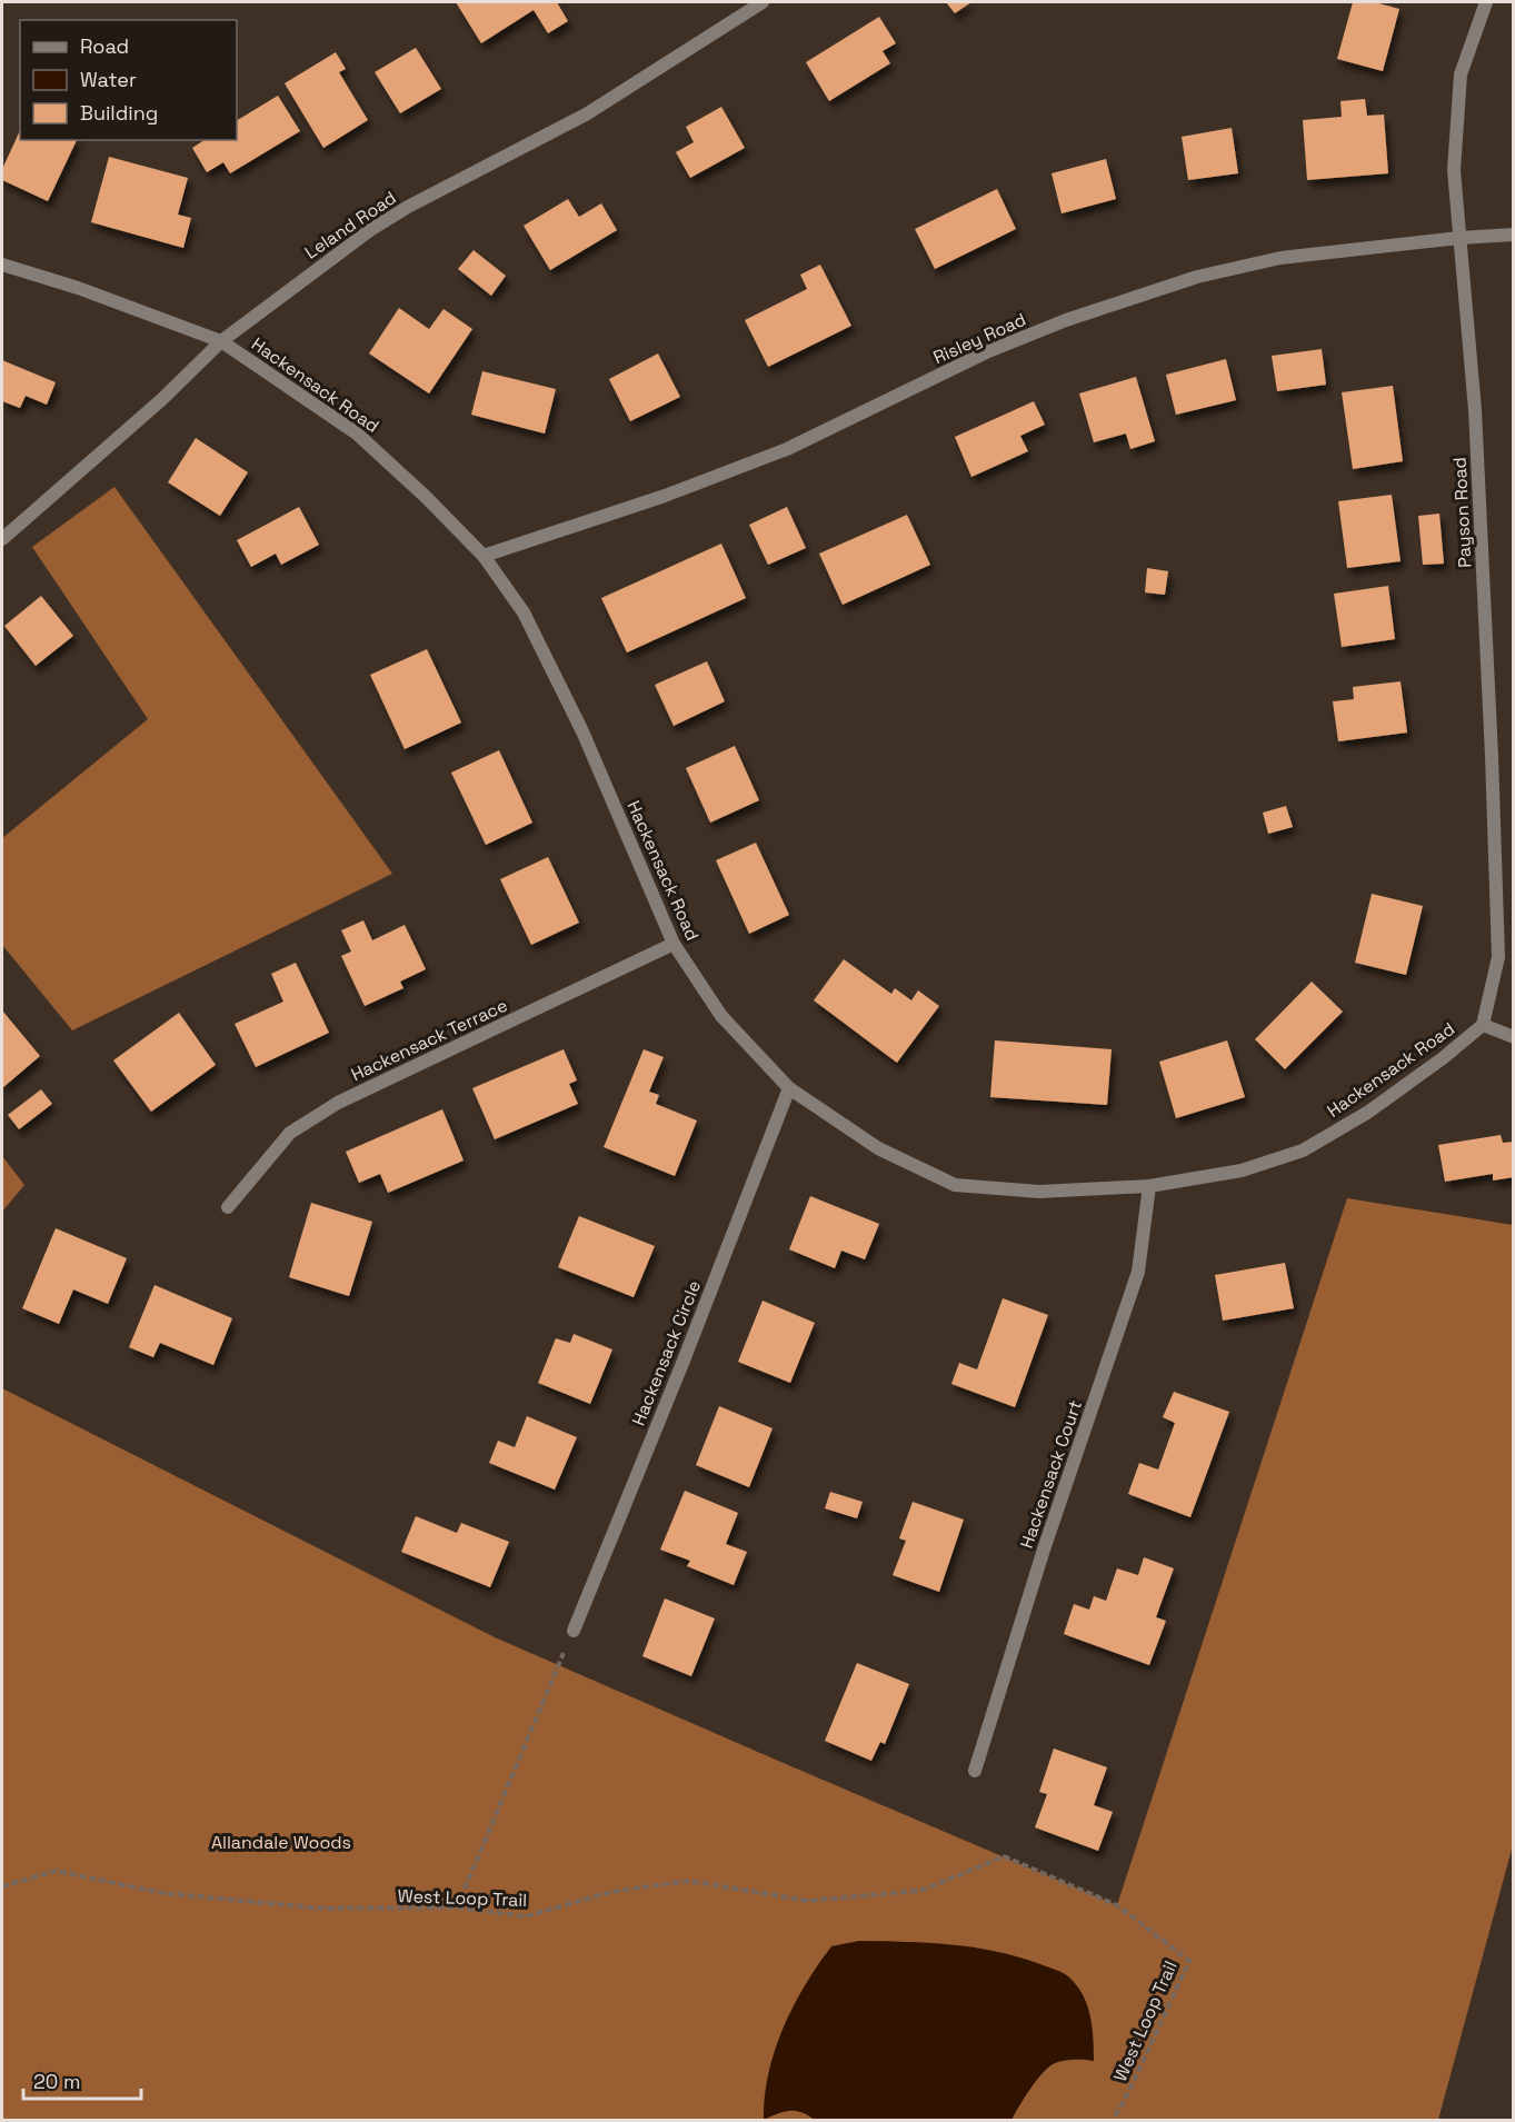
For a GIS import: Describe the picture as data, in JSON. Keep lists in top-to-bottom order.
{
  "streets": {
    "street": [
      "Leland Road",
      "Risley Road",
      "Hackensack Road",
      "Payson Road",
      "Hackensack Terrace",
      "Hackensack Circle",
      "Hackensack Court"
    ],
    "path": ["West Loop Trail"]
  },
  "crossings": [
    ["Leland Road", "Hackensack Road"],
    ["Risley Road", "Hackensack Road"],
    ["Risley Road", "Payson Road"],
    ["Hackensack Road", "Payson Road"],
    ["Hackensack Road", "Hackensack Terrace"],
    ["Hackensack Road", "Hackensack Circle"],
    ["Hackensack Road", "Hackensack Court"]
  ],
  "parks": ["Allandale Woods"],
  "legend": ["Road", "Water", "Building"],
  "scale_bar": "20 m"
}
